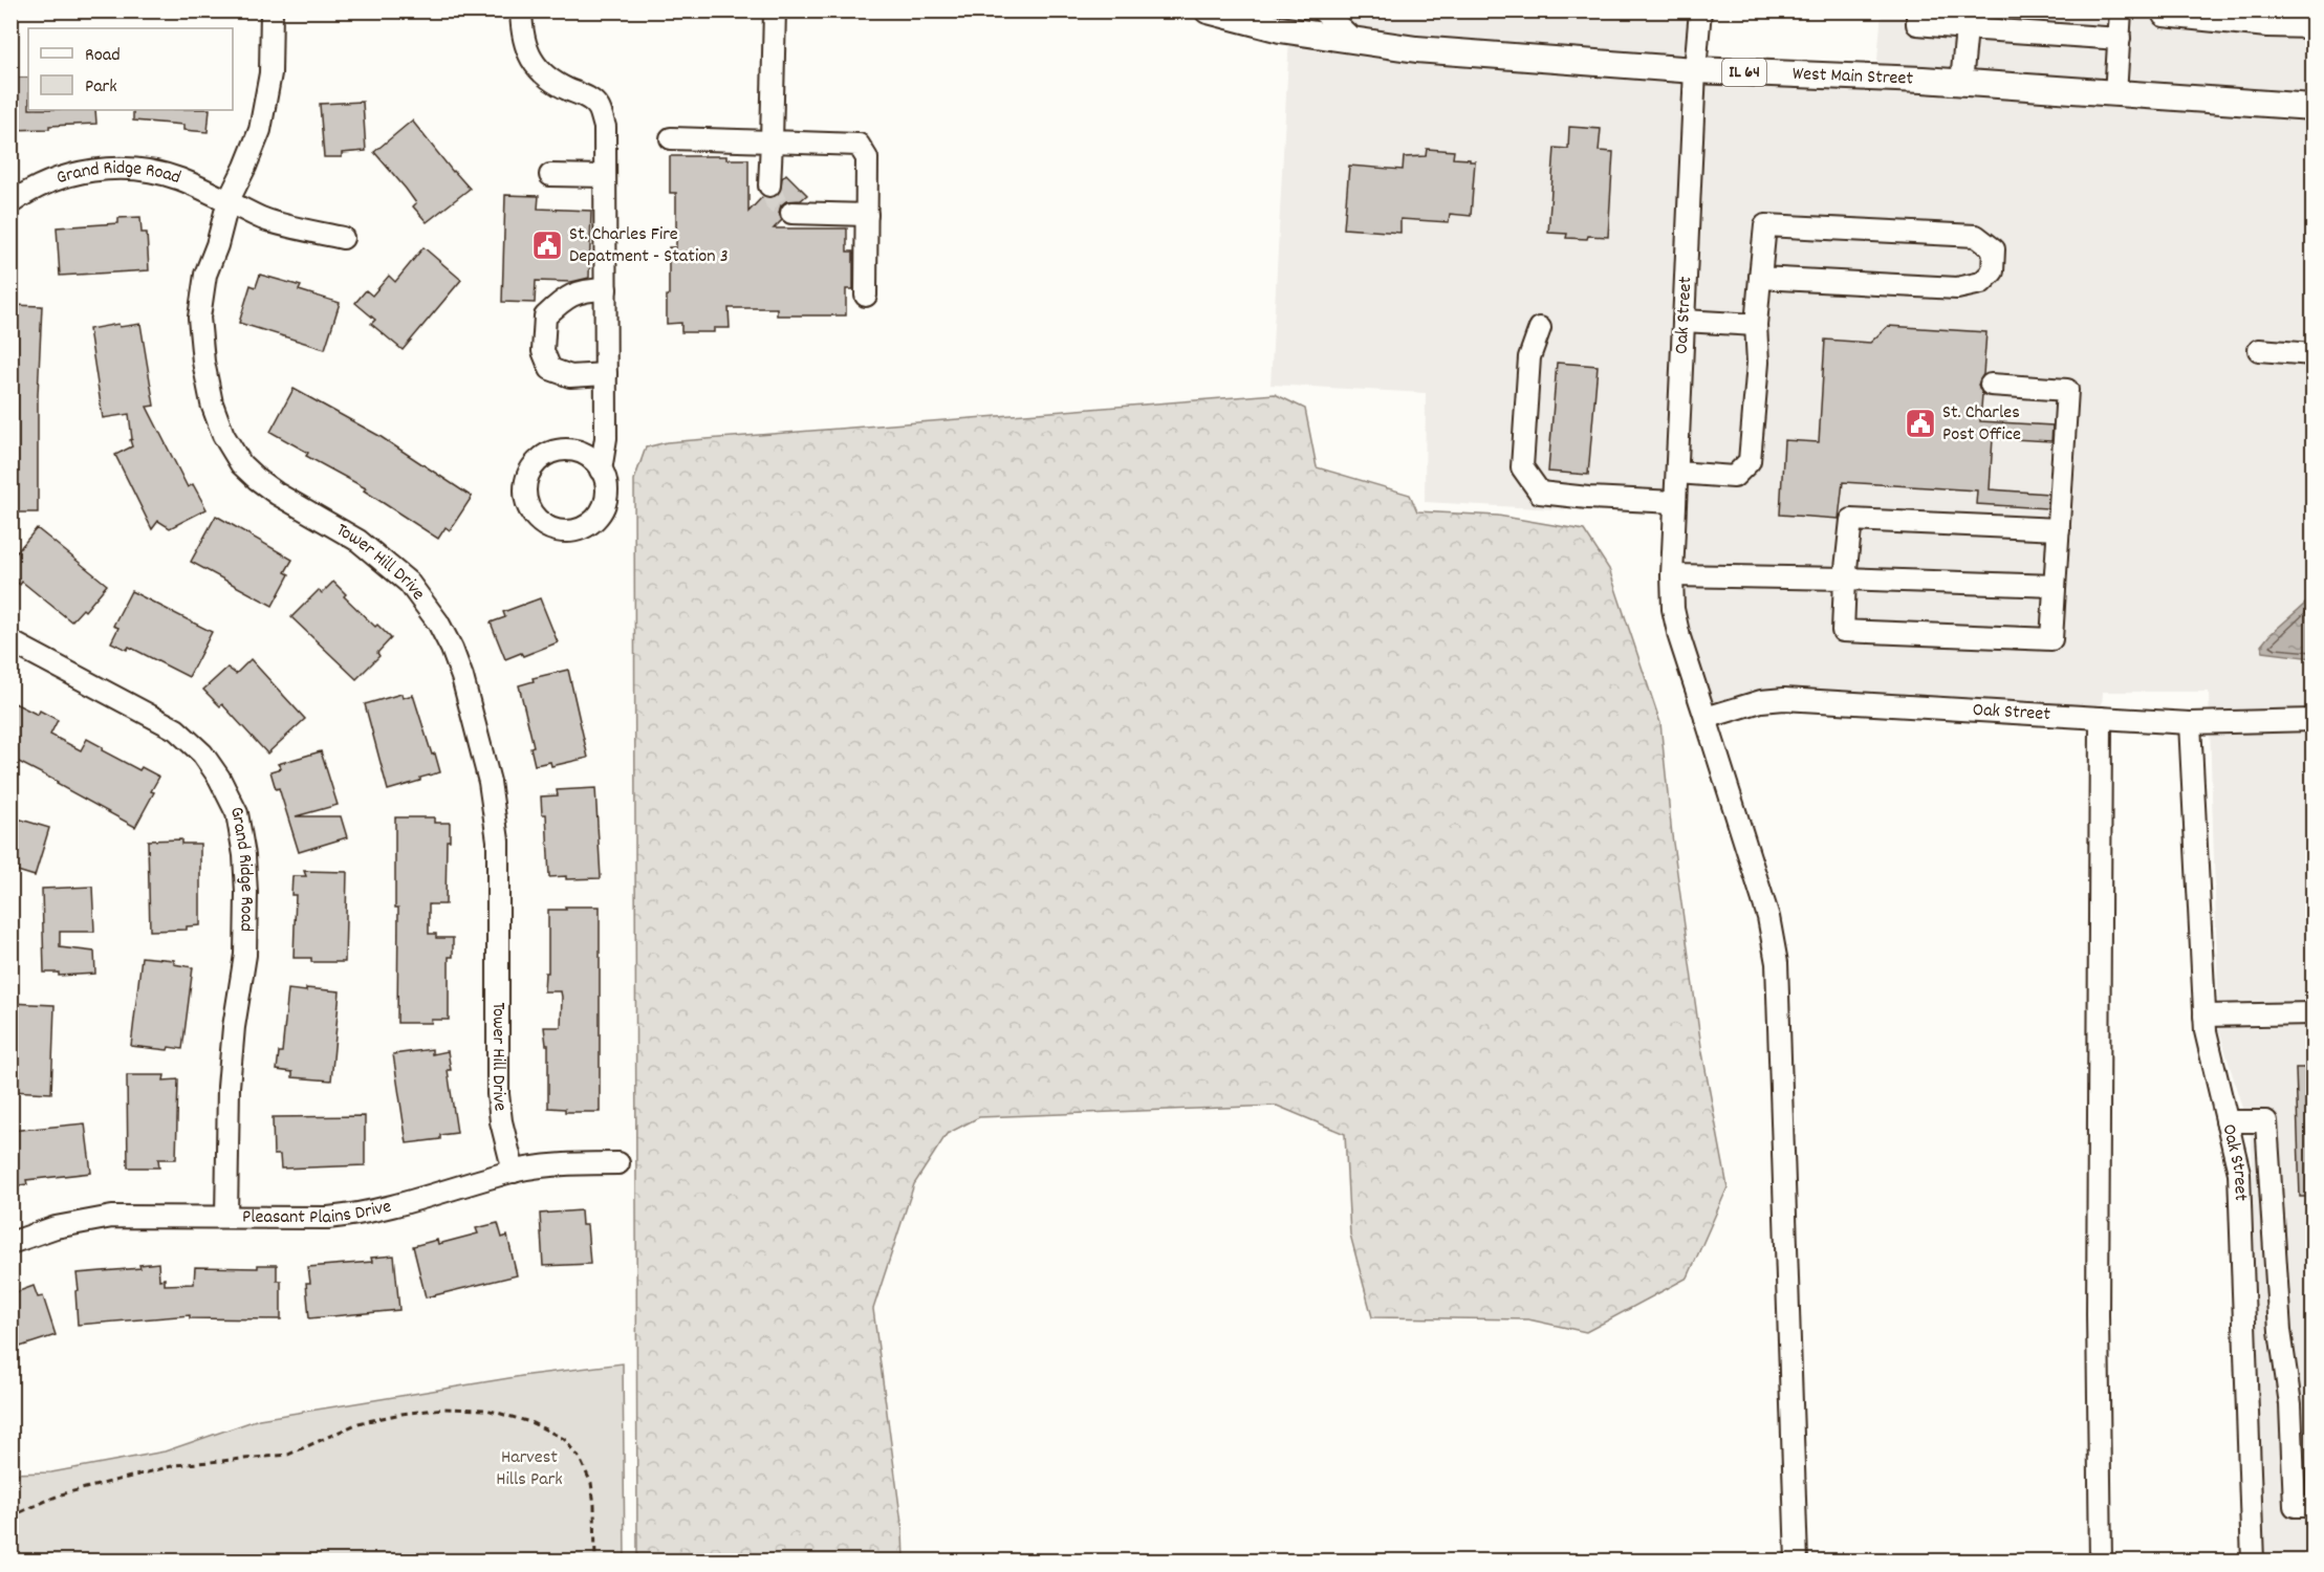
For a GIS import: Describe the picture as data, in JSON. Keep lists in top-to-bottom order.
{
  "streets": {
    "main road": ["IL 64", "West Main Street"],
    "street": [
      "Grand Ridge Road",
      "Oak Street",
      "Tower Hill Drive",
      "Pleasant Plains Drive"
    ]
  },
  "crossings": [
    ["West Main Street", "Oak Street"],
    ["Grand Ridge Road", "Tower Hill Drive"],
    ["Grand Ridge Road", "Pleasant Plains Drive"],
    ["Tower Hill Drive", "Pleasant Plains Drive"]
  ],
  "parks": ["Harvest Hills Park"],
  "places": {
    "public building": ["St. Charles Fire Depatment - Station 3", "St. Charles Post Office"]
  },
  "legend": ["Road", "Park"]
}
